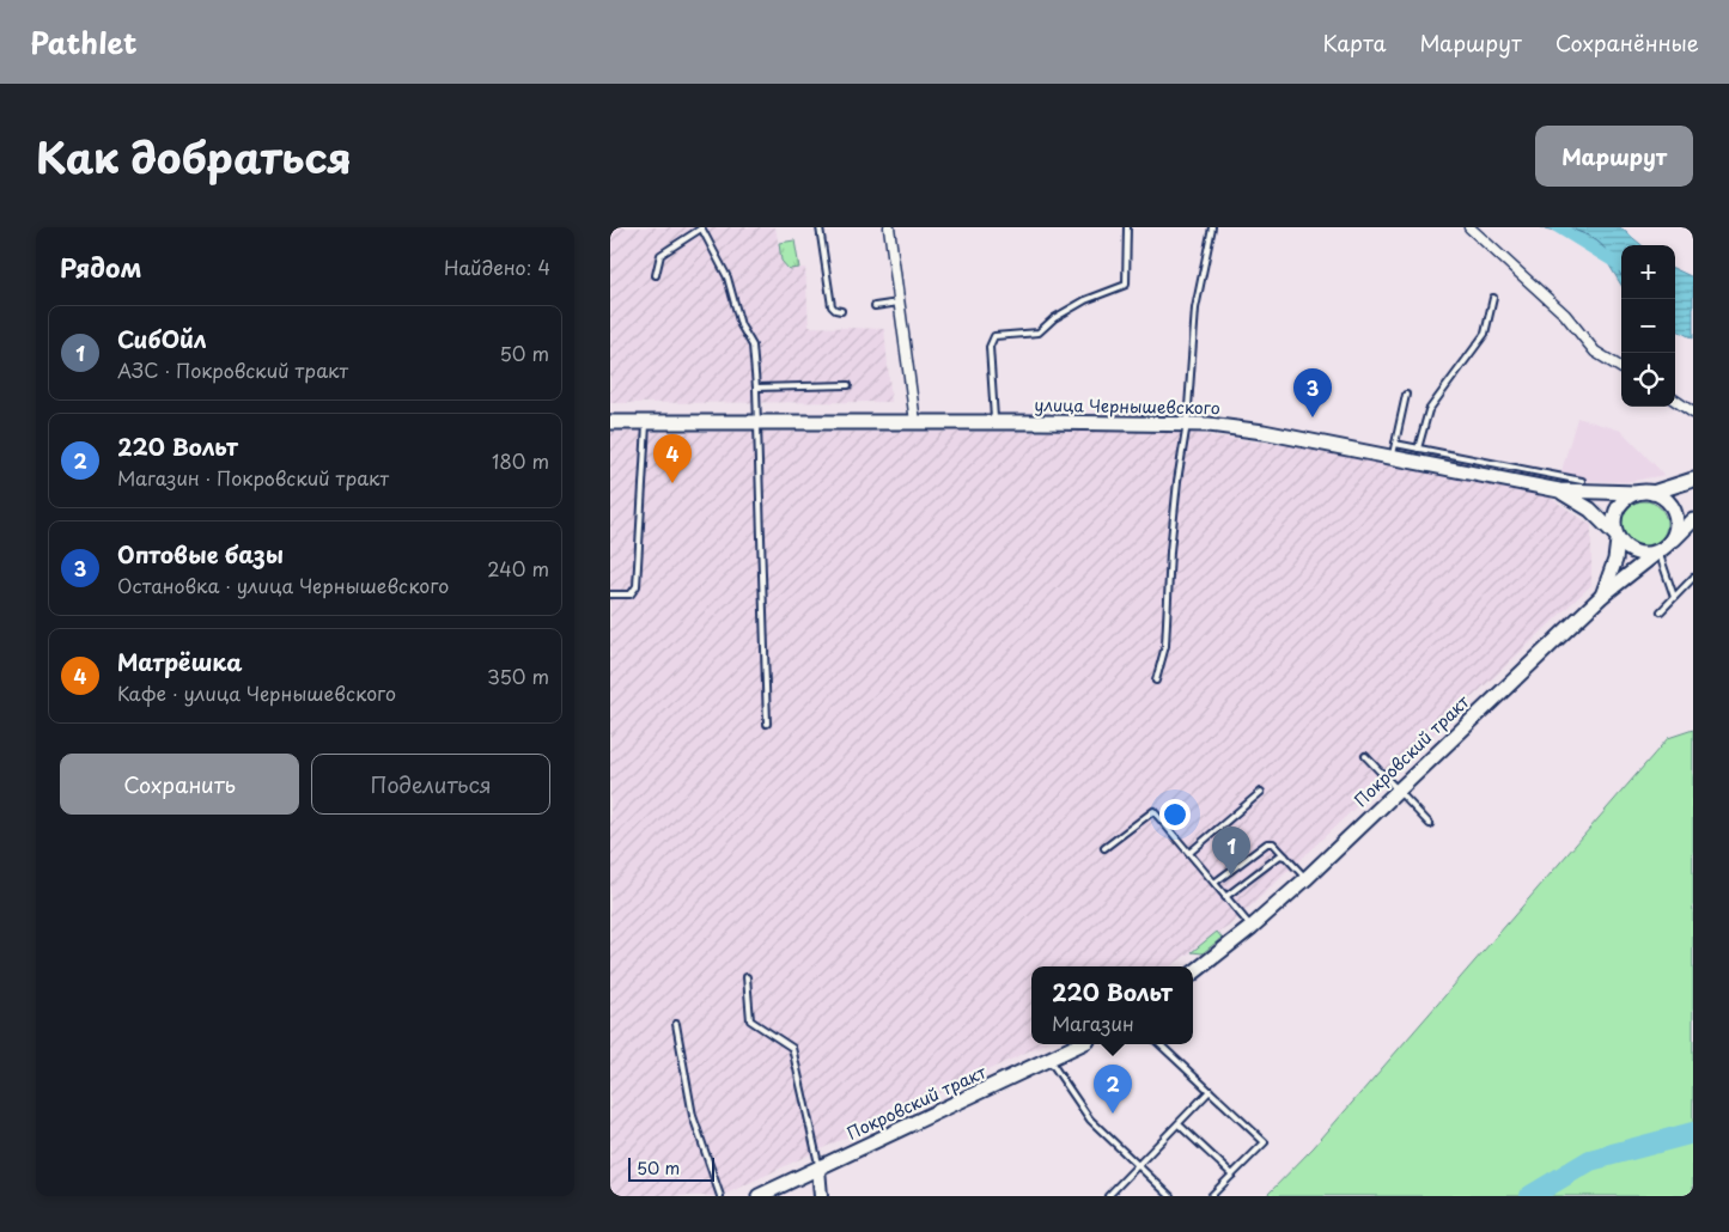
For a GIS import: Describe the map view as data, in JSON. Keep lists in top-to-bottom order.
{
  "streets": {
    "main road": ["улица Чернышевского", "Покровский тракт"]
  },
  "crossings": [
    ["улица Чернышевского", "Покровский тракт"]
  ],
  "scale_bar": "50 m",
  "page": {
    "header": "Pathlet",
    "nav": ["Карта", "Маршрут", "Сохранённые"],
    "title": "Как добраться",
    "buttons": [
      "Маршрут",
      ["Сохранить", "Поделиться"]
    ],
    "heading": ["Рядом", "Найдено: 4"],
    "map_buttons": ["+", "−"],
    "list": [
      {
        "mark": "1",
        "name": "СибОйл",
        "note": "АЗС · Покровский тракт",
        "value": "50 m"
      },
      {
        "mark": "2",
        "name": "220 Вольт",
        "note": "Магазин · Покровский тракт",
        "value": "180 m"
      },
      {
        "mark": "3",
        "name": "Оптовые базы",
        "note": "Остановка · улица Чернышевского",
        "value": "240 m"
      },
      {
        "mark": "4",
        "name": "Матрёшка",
        "note": "Кафе · улица Чернышевского",
        "value": "350 m"
      }
    ],
    "pins": [
      "3",
      "4",
      "1",
      "2"
    ],
    "popup": ["220 Вольт", "Магазин"],
    "scale": "50 m"
  }
}
